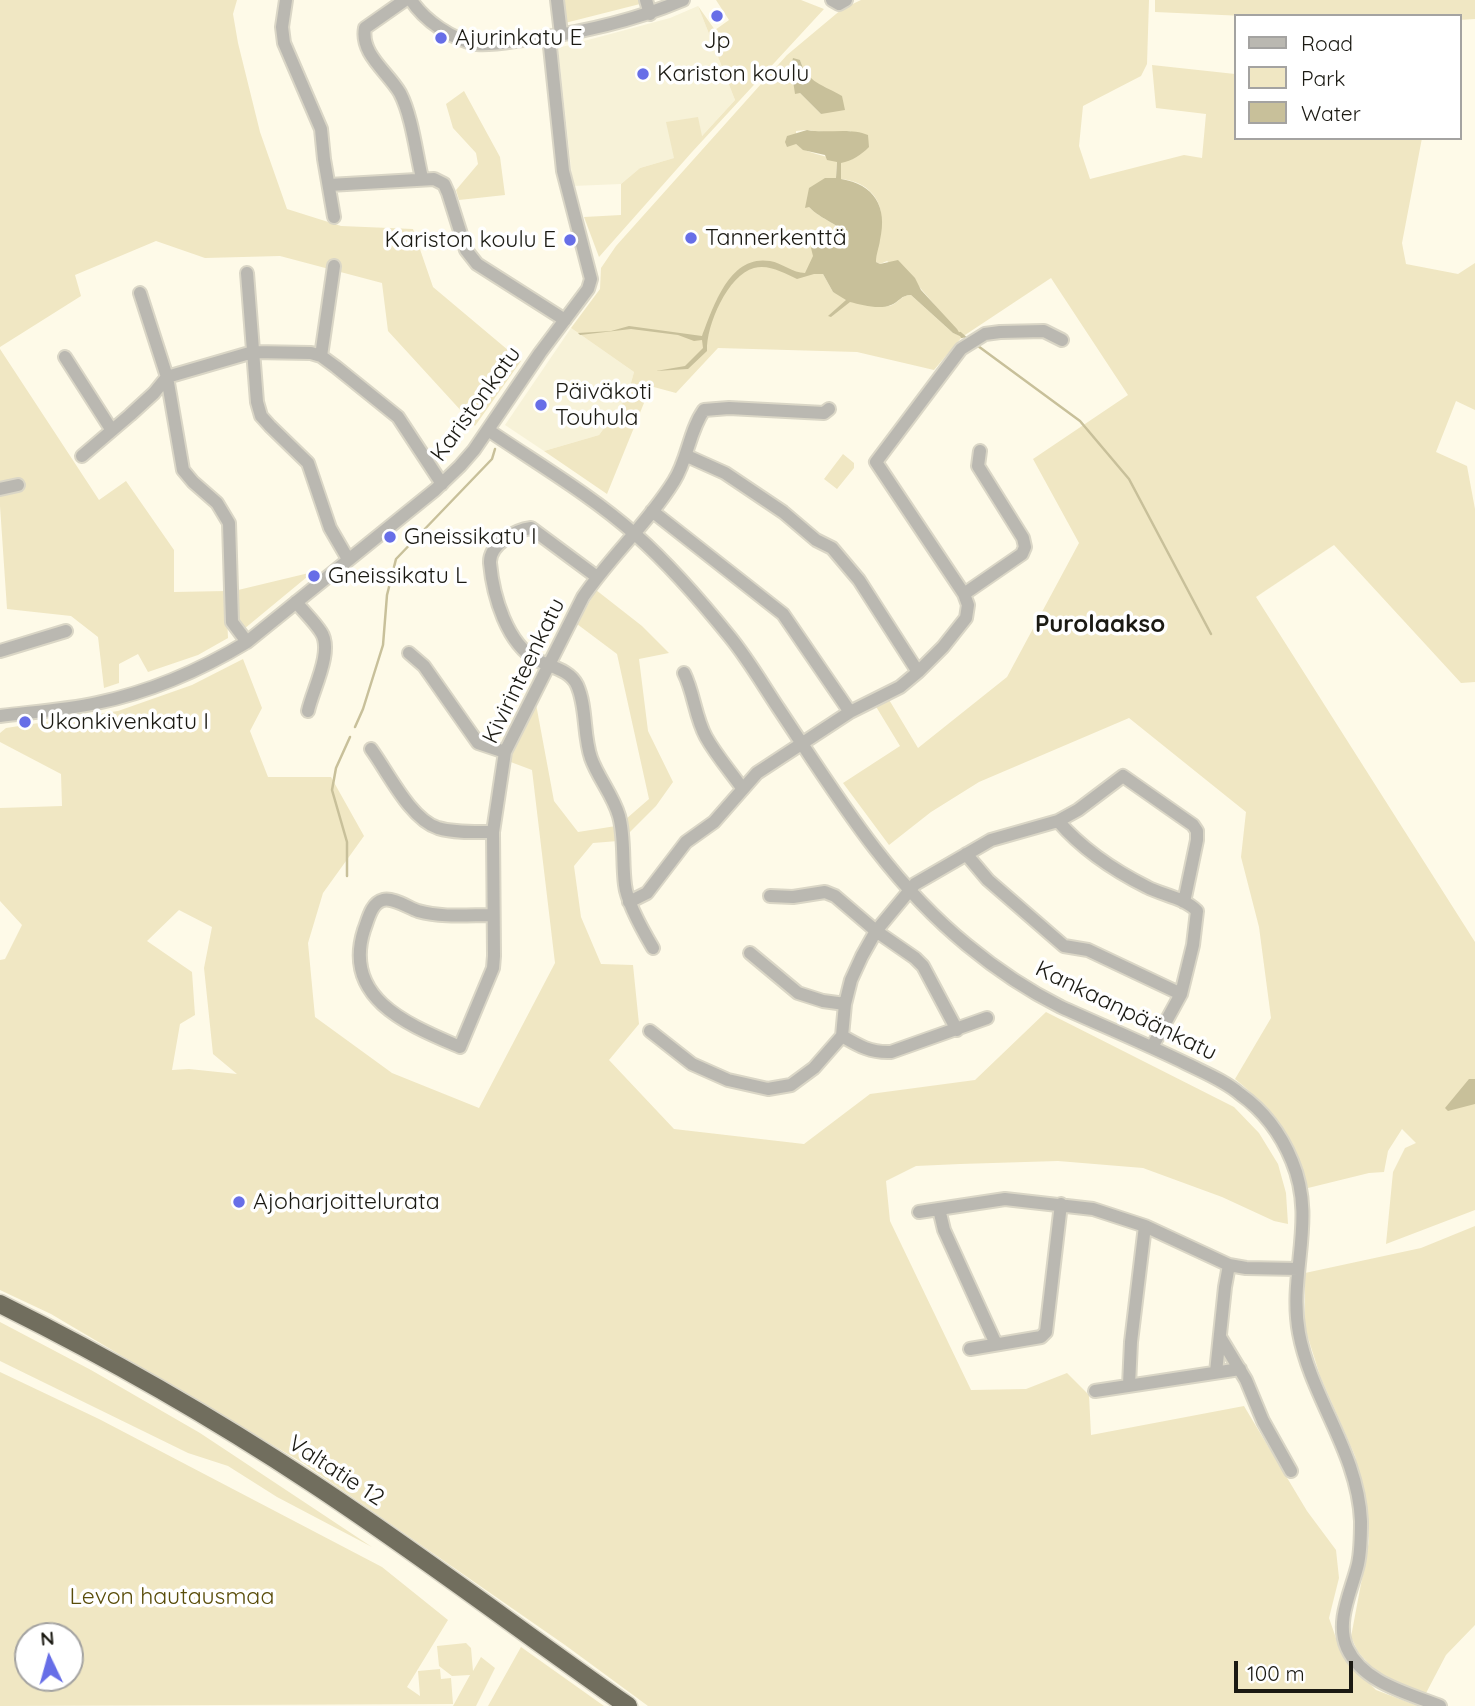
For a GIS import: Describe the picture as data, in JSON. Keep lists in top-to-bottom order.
{
  "streets": {
    "highway": ["Valtatie 12"],
    "street": ["Karistonkatu", "Kivirinteenkatu", "Kankaanpäänkatu"]
  },
  "crossings": [
    ["Karistonkatu", "Kankaanpäänkatu"],
    ["Kivirinteenkatu", "Kankaanpäänkatu"]
  ],
  "districts": ["Purolaakso"],
  "parks": ["Levon hautausmaa"],
  "places": [
    "Jp",
    "Ajurinkatu E",
    "Kariston koulu",
    "Tannerkenttä",
    "Kariston koulu E",
    "Päiväkoti Touhula",
    "Gneissikatu I",
    "Gneissikatu L",
    "Ukonkivenkatu I",
    "Ajoharjoittelurata"
  ],
  "legend": ["Road", "Park", "Water"],
  "scale_bar": "100 m",
  "north": "top"
}
